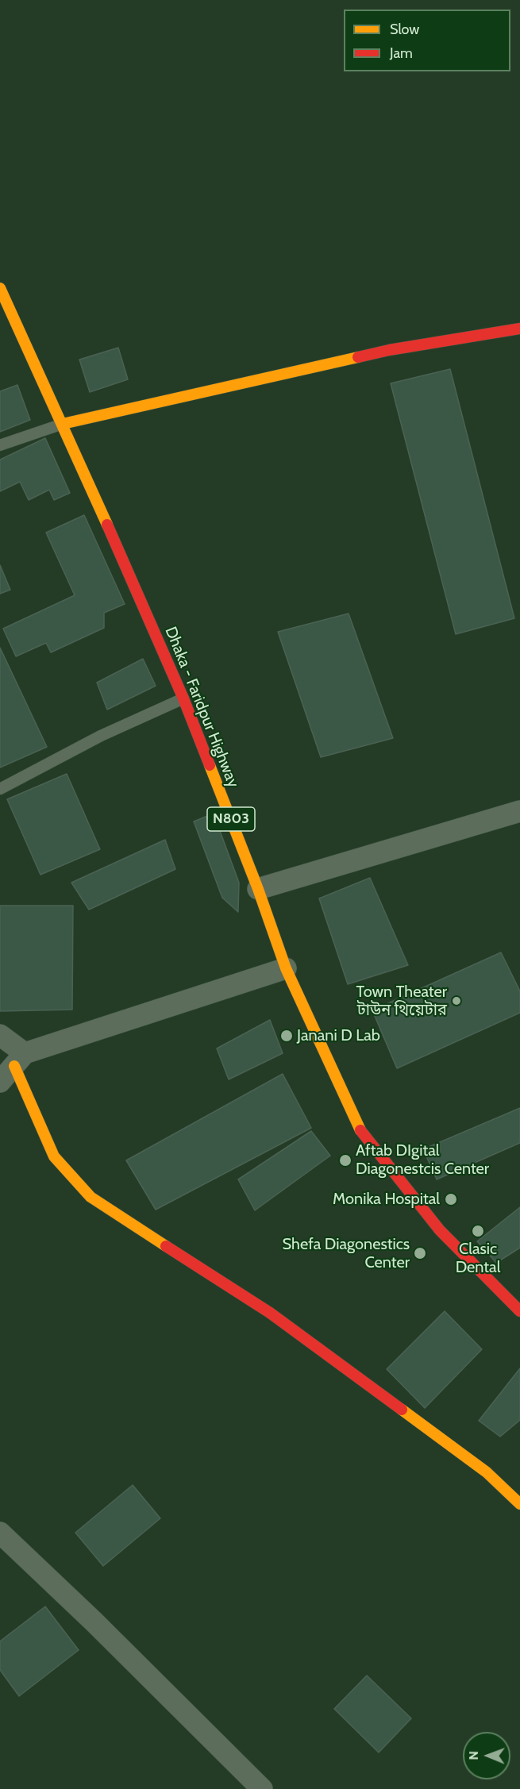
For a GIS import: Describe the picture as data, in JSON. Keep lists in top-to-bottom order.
{
  "streets": {
    "main road": ["Dhaka - Faridpur Highway", "N803"]
  },
  "places": [
    "Town Theater টাউন থিয়েটার",
    "Janani D Lab",
    "Aftab DIgital Diagonestcis Center",
    "Monika Hospital",
    "Clasic Dental",
    "Shefa Diagonestics Center"
  ],
  "legend": ["Slow", "Jam"],
  "north": "left"
}
